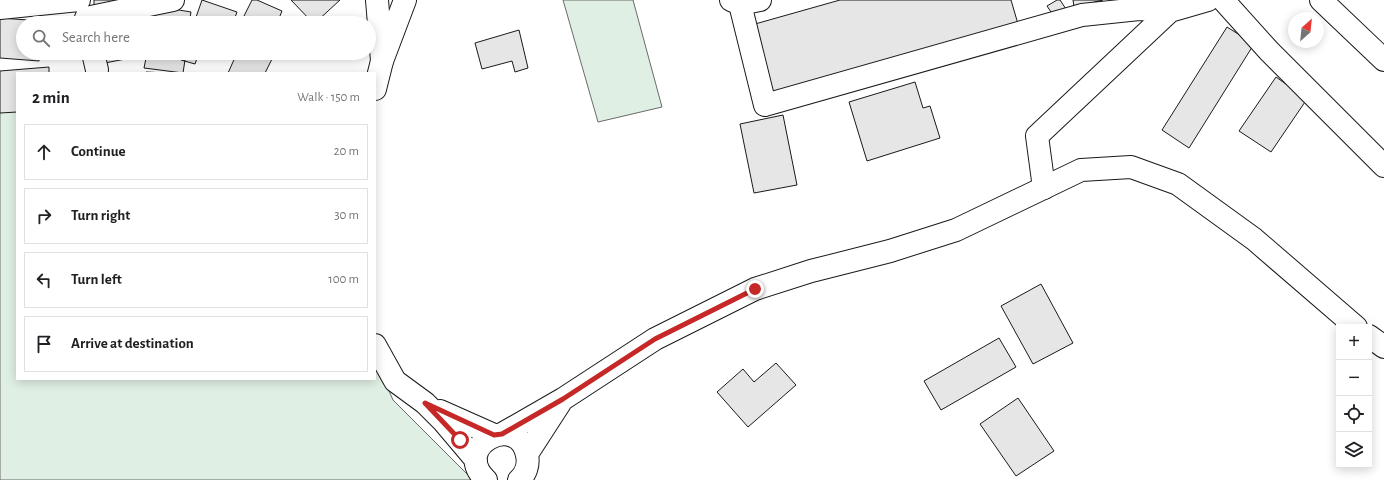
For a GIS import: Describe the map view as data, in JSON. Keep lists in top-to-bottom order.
{
  "north": "top right",
  "page": {
    "search": "Search here",
    "heading": ["2 min", "Walk · 150 m"],
    "list": [
      ["Continue", "20 m"],
      ["Turn right", "30 m"],
      ["Turn left", "100 m"],
      "Arrive at destination"
    ],
    "map_buttons": ["+", "−"]
  }
}
